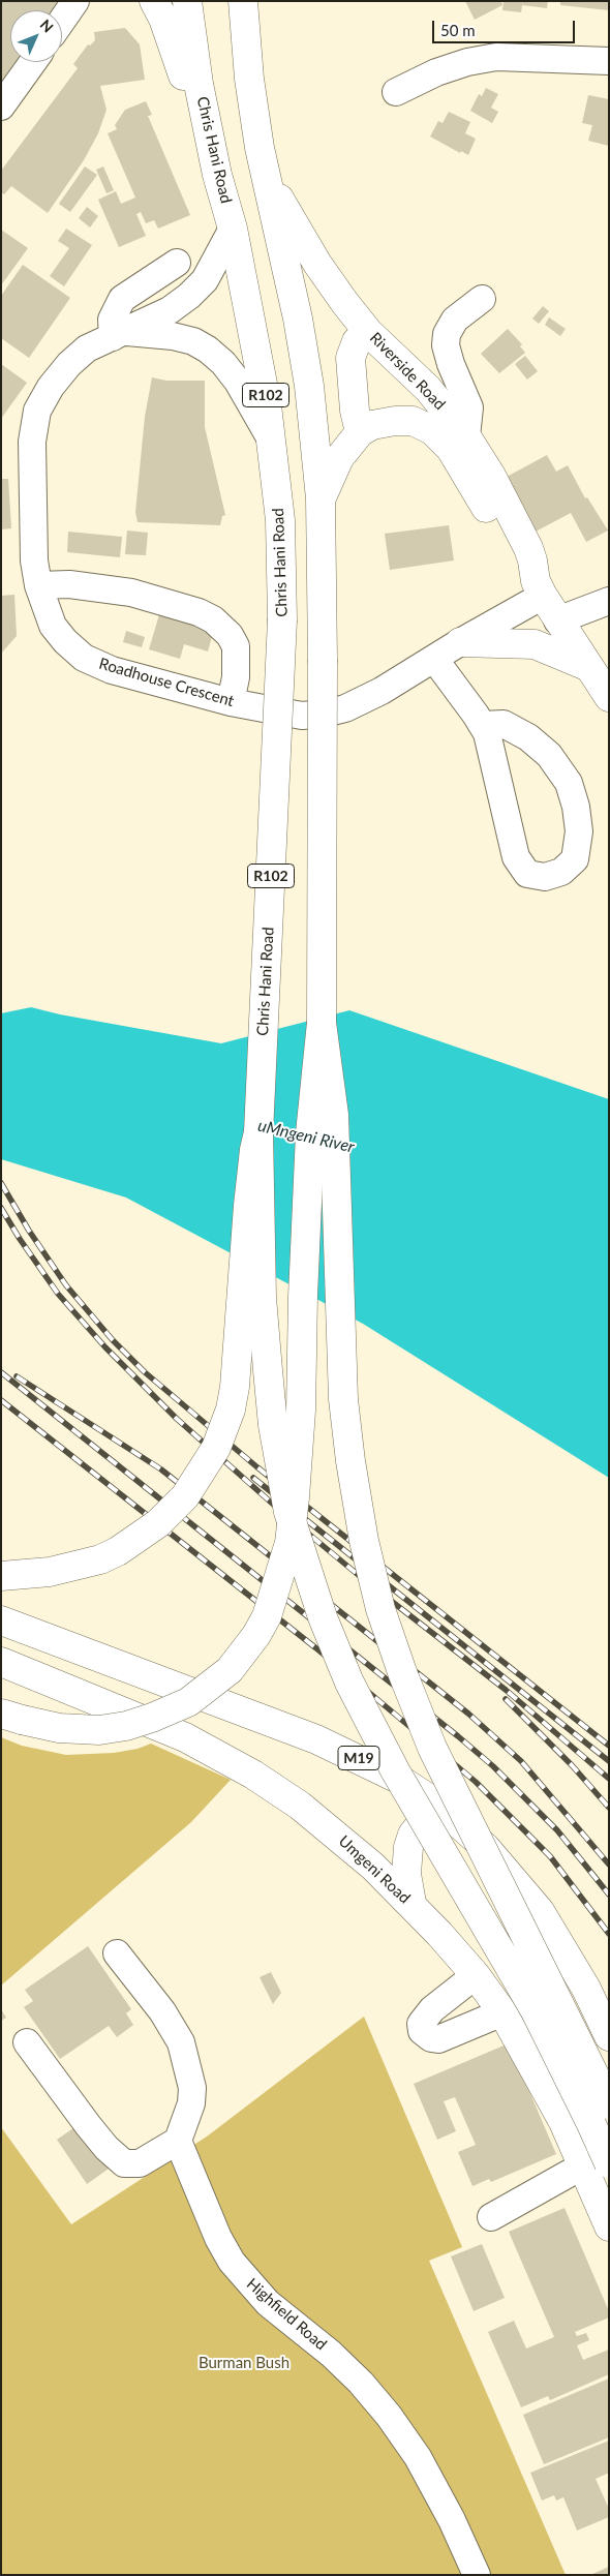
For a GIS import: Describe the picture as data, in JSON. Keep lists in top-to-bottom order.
{
  "streets": {
    "main road": [
      "Chris Hani Road",
      "Riverside Road",
      "R102",
      "M19",
      "Umgeni Road"
    ],
    "street": ["Roadhouse Crescent", "Highfield Road"]
  },
  "crossings": [
    ["Chris Hani Road", "Roadhouse Crescent"],
    ["Riverside Road", "R102"],
    ["Riverside Road", "Roadhouse Crescent"]
  ],
  "water": ["uMngeni River"],
  "parks": ["Burman Bush"],
  "scale_bar": "50 m",
  "north": "top right"
}
